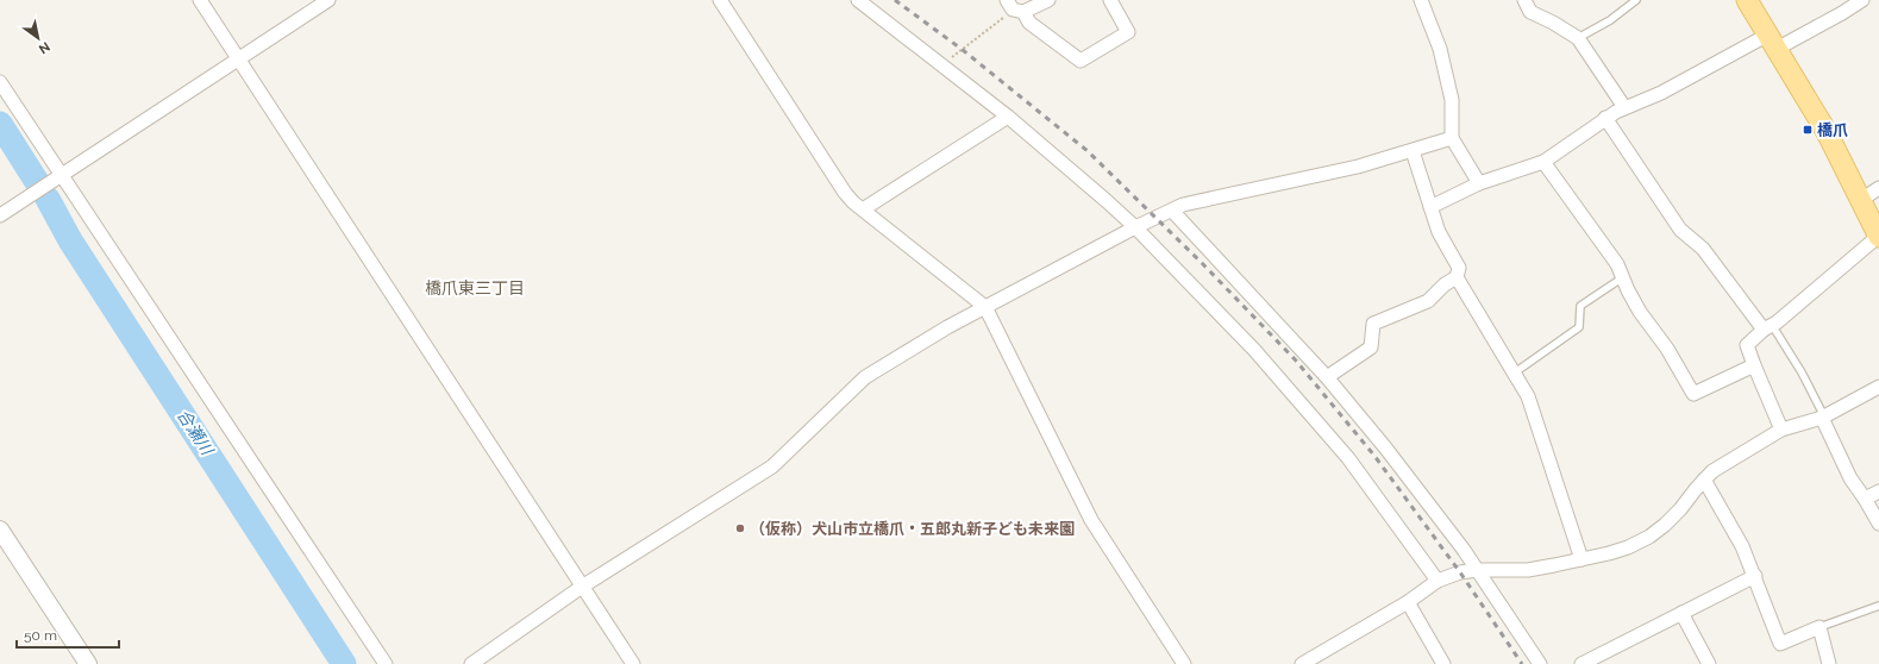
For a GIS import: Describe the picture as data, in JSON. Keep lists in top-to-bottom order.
{
  "districts": ["橋爪東三丁目"],
  "water": ["合瀬川"],
  "places": {
    "transit": ["橋爪"],
    "other": ["（仮称）犬山市立橋爪・五郎丸新子ども未来園"]
  },
  "scale_bar": "50 m",
  "north": "bottom right"
}
